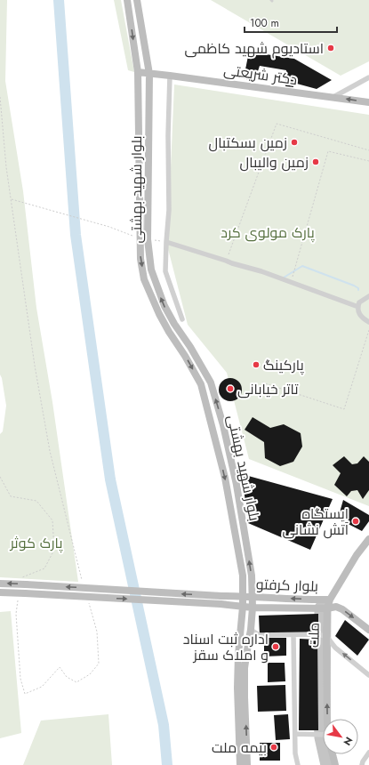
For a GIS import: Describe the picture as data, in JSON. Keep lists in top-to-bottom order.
{
  "streets": {
    "main road": [
      "دکتر شریعتی",
      "بلوار شهید بهشتی",
      "بلوار کرفتو",
      "ملت"
    ]
  },
  "crossings": [
    ["دکتر شریعتی", "بلوار شهید بهشتی"],
    ["بلوار شهید بهشتی", "بلوار کرفتو"],
    ["بلوار کرفتو", "ملت"]
  ],
  "one_way": ["ملت"],
  "parks": ["پارک مولوی کرد", "پارک کوثر"],
  "places": [
    "استادیوم شهید کاظمی",
    "زمین بسکتبال",
    "زمین والیبال",
    "پارکینگ",
    "تاتر خیابانی",
    "ایستگاه آتش نشانی",
    "اداره ثبت اسناد و املاک سقز",
    "بیمه ملت"
  ],
  "scale_bar": "100 m",
  "north": "bottom right"
}
